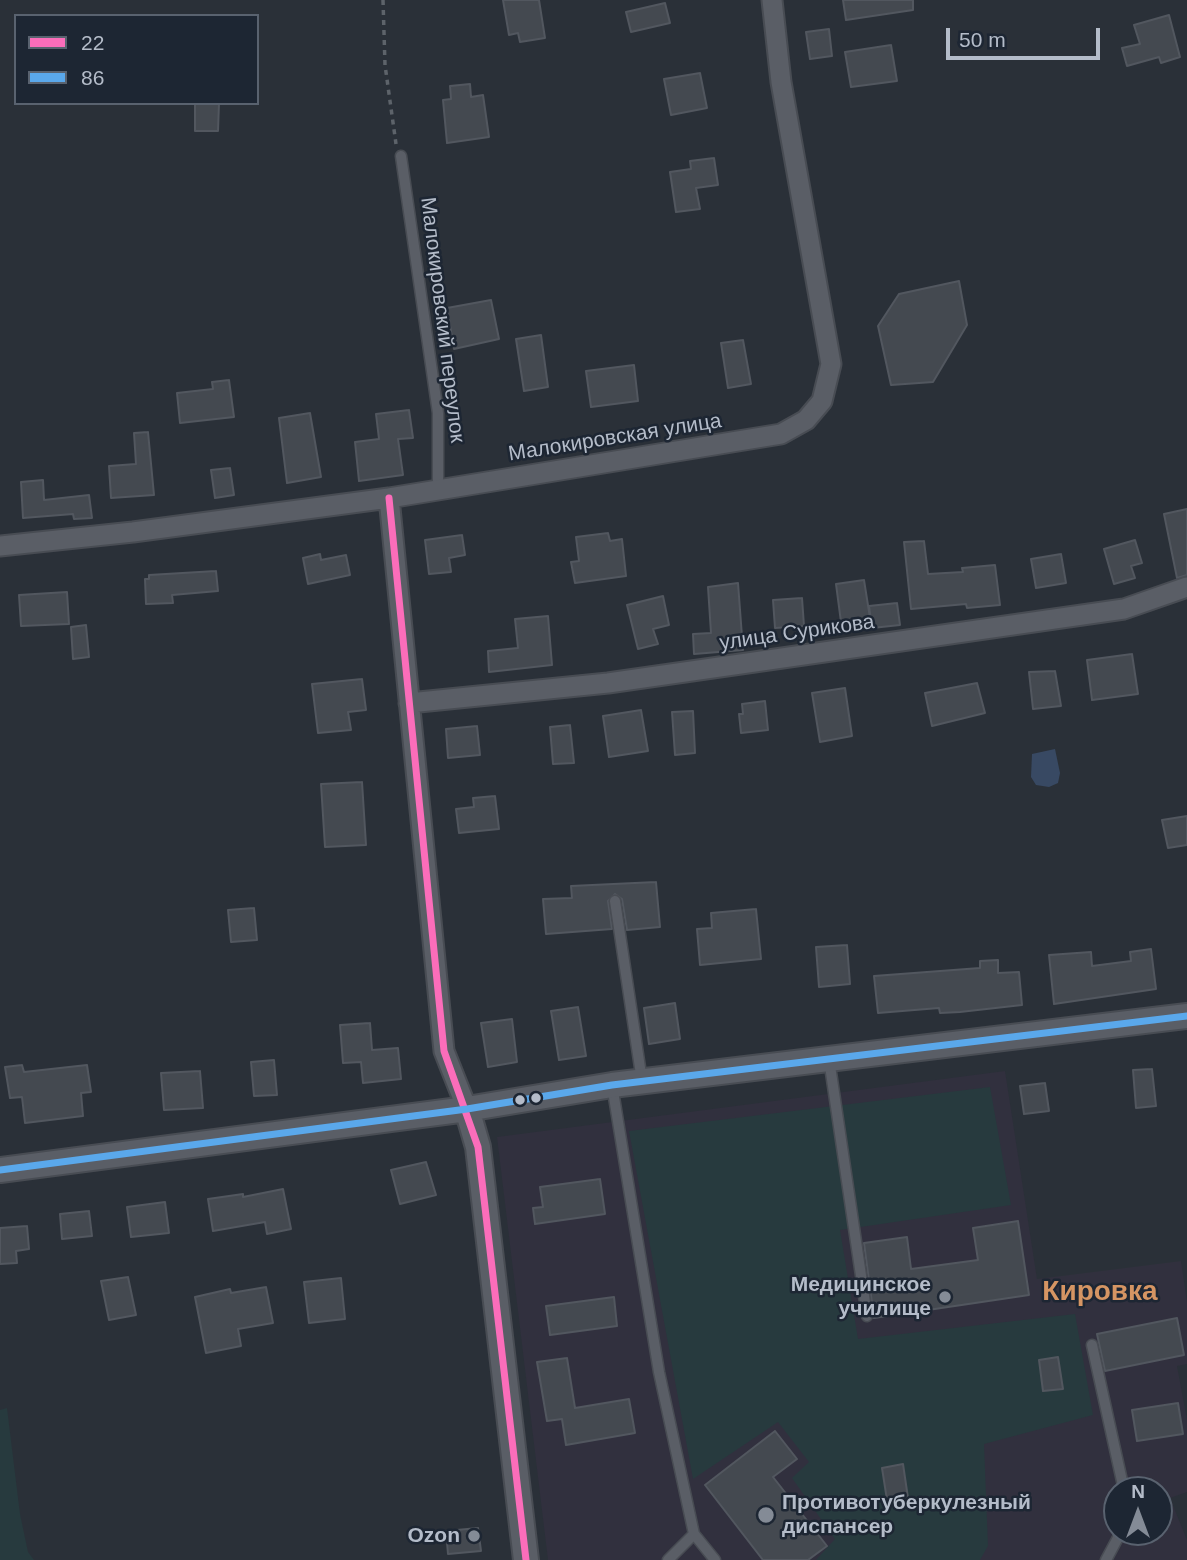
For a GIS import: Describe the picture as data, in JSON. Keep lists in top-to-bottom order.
{
  "streets": {
    "street": ["Малокировская улица", "улица Сурикова"],
    "lane": ["Малокировский переулок"]
  },
  "crossings": [
    ["Малокировский переулок", "Малокировская улица"]
  ],
  "districts": ["Кировка"],
  "places": ["Медицинское училище", "Противотуберкулезный диспансер", "Ozon"],
  "lines": ["transit line 22", "transit line 86"],
  "legend": ["22", "86"],
  "scale_bar": "50 m",
  "north": "top"
}
